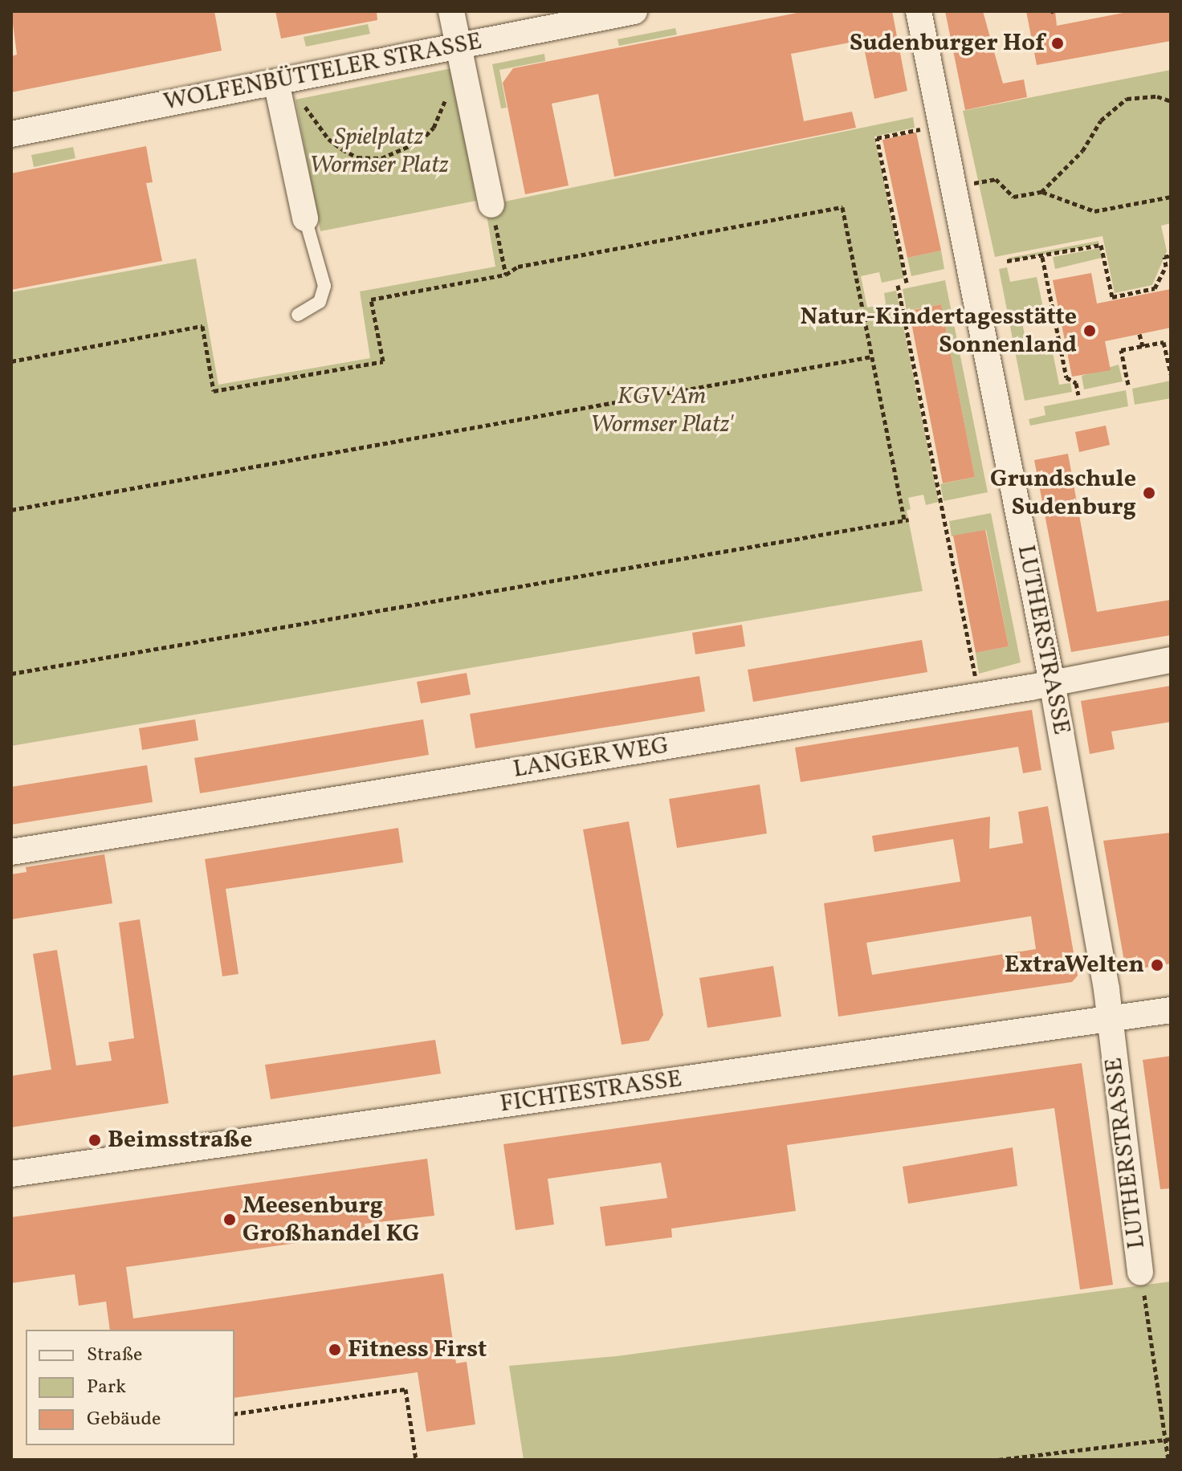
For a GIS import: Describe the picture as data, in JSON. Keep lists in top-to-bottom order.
{
  "streets": {
    "street": [
      "WOLFENBÜTTELER STRASSE",
      "LUTHERSTRASSE",
      "LANGER WEG",
      "FICHTESTRASSE"
    ]
  },
  "crossings": [
    ["LUTHERSTRASSE", "LANGER WEG"],
    ["LUTHERSTRASSE", "FICHTESTRASSE"]
  ],
  "parks": ["Spielplatz Wormser Platz", "KGV 'Am Wormser Platz'"],
  "places": [
    "Sudenburger Hof",
    "Natur-Kindertagesstätte Sonnenland",
    "Grundschule Sudenburg",
    "ExtraWelten",
    "Beimsstraße",
    "Meesenburg Großhandel KG",
    "Fitness First"
  ],
  "legend": ["Straße", "Park", "Gebäude"]
}
